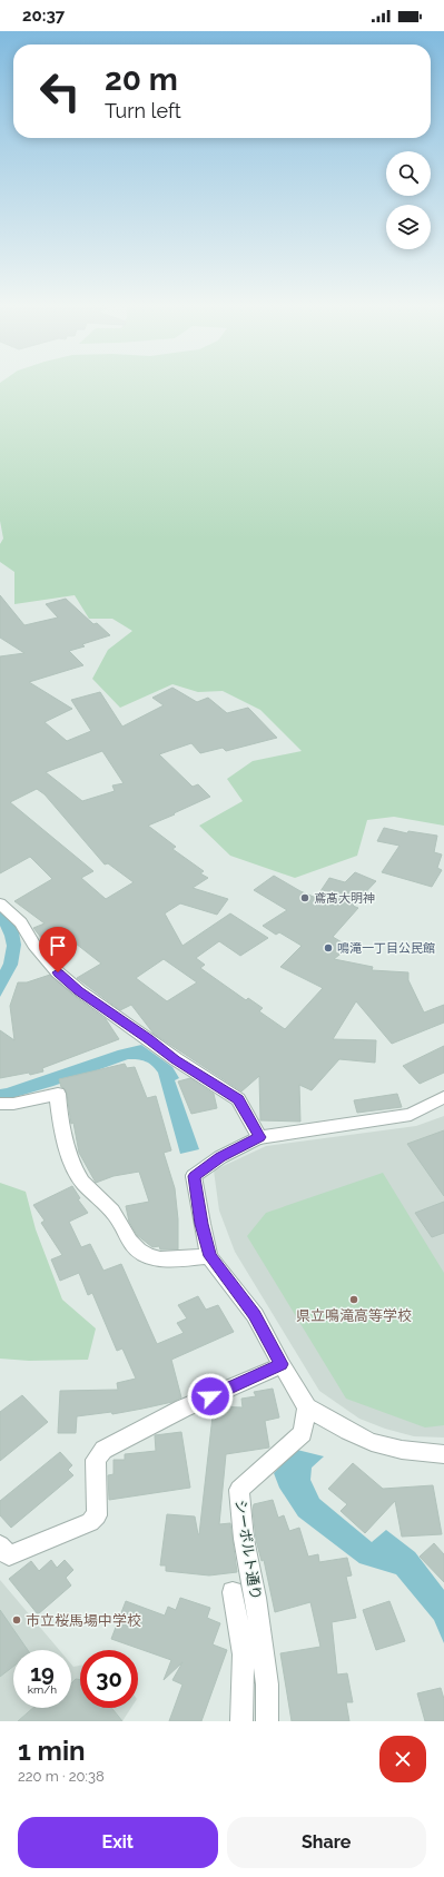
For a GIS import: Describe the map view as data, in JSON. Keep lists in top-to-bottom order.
{
  "streets": {
    "street": ["シーボルト通り"]
  },
  "places": [
    "鳶髙大明神",
    "鳴滝一丁目公民館",
    "県立鳴滝高等学校",
    "市立桜馬場中学校"
  ],
  "page": {
    "status": "20:37",
    "turn": ["20 m", "Turn left"],
    "speed": "19 km/h",
    "limit": "30",
    "heading": ["1 min", "220 m · 20:38"],
    "buttons": ["Exit", "Share"]
  }
}
